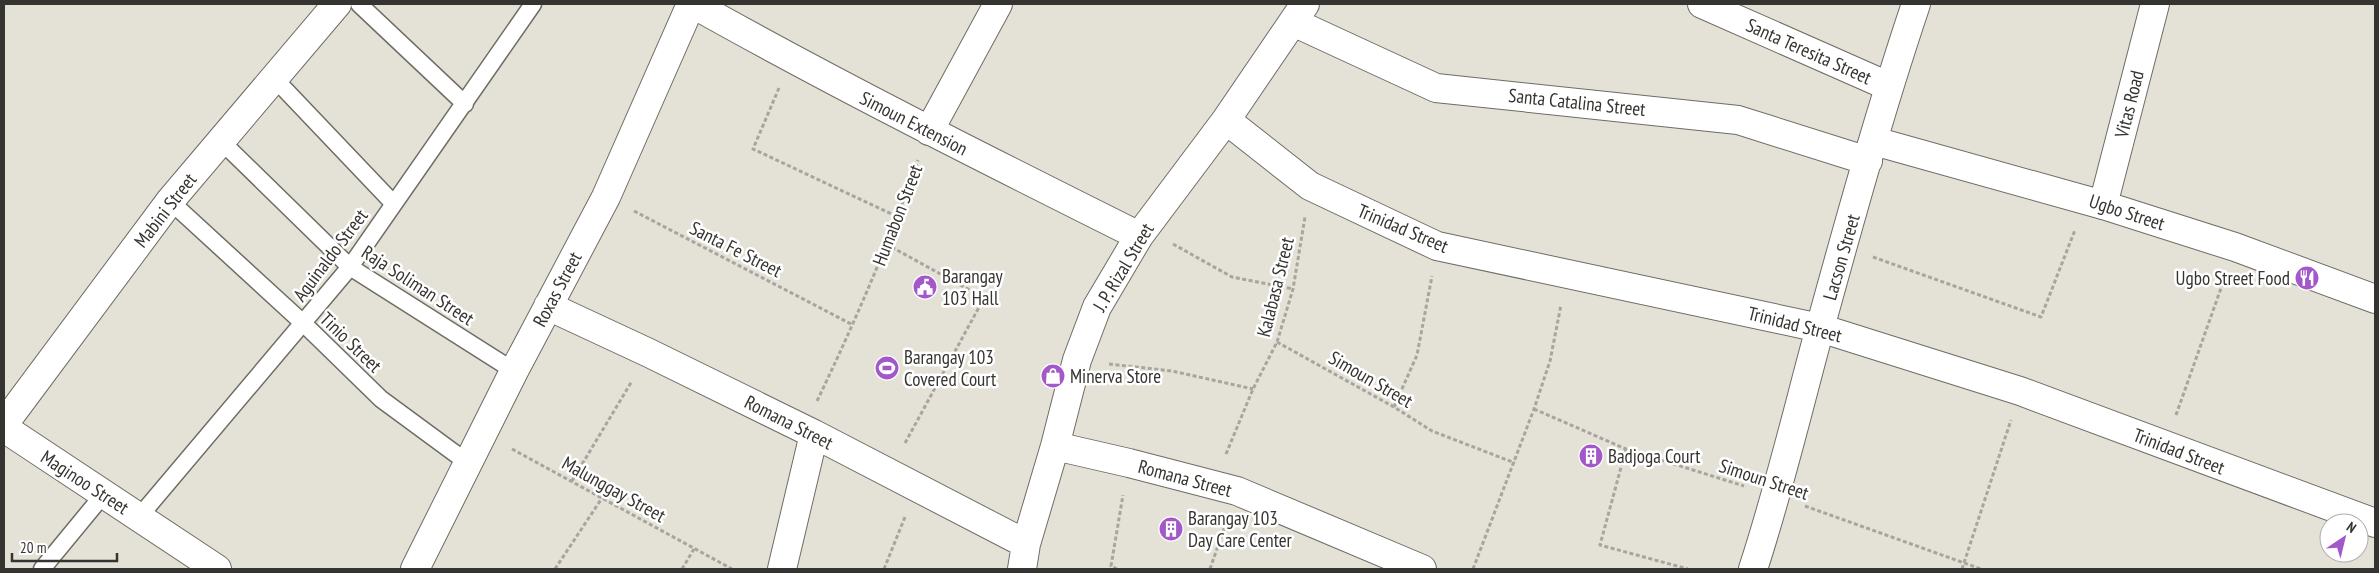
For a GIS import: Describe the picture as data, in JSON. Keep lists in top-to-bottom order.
{
  "streets": {
    "street": [
      "Santa Teresita Street",
      "Santa Catalina Street",
      "Vitas Road",
      "Simoun Extension",
      "Mabini Street",
      "Ugbo Street",
      "Trinidad Street",
      "Lacson Street",
      "J. P. Rizal Street",
      "Roxas Street",
      "Romana Street",
      "Maginoo Street"
    ],
    "lane": ["Aguinaldo Street", "Raja Soliman Street", "Tinio Street"],
    "path": [
      "Humabon Street",
      "Santa Fe Street",
      "Kalabasa Street",
      "Simoun Street",
      "Malunggay Street"
    ]
  },
  "crossings": [
    ["Santa Teresita Street", "Lacson Street"],
    ["Santa Catalina Street", "Ugbo Street"],
    ["Santa Catalina Street", "Lacson Street"],
    ["Santa Catalina Street", "J. P. Rizal Street"],
    ["Vitas Road", "Ugbo Street"],
    ["Simoun Extension", "Humabon Street"],
    ["Simoun Extension", "J. P. Rizal Street"],
    ["Simoun Extension", "Roxas Street"],
    ["Mabini Street", "Raja Soliman Street"],
    ["Mabini Street", "Tinio Street"],
    ["Mabini Street", "Maginoo Street"],
    ["Ugbo Street", "Lacson Street"],
    ["Humabon Street", "Santa Fe Street"],
    ["Humabon Street", "Romana Street"],
    ["Trinidad Street", "Lacson Street"],
    ["Trinidad Street", "J. P. Rizal Street"],
    ["Trinidad Street", "Kalabasa Street"],
    ["Santa Fe Street", "Roxas Street"],
    ["Aguinaldo Street", "Raja Soliman Street"],
    ["Aguinaldo Street", "Tinio Street"],
    ["Aguinaldo Street", "Maginoo Street"],
    ["Lacson Street", "Simoun Street"],
    ["J. P. Rizal Street", "Romana Street"],
    ["Raja Soliman Street", "Roxas Street"],
    ["Kalabasa Street", "Simoun Street"],
    ["Kalabasa Street", "Romana Street"],
    ["Roxas Street", "Tinio Street"],
    ["Roxas Street", "Romana Street"],
    ["Roxas Street", "Malunggay Street"]
  ],
  "places": {
    "restaurant": ["Ugbo Street Food"],
    "public building": ["Barangay 103 Hall"],
    "sports": ["Barangay 103 Covered Court"],
    "shop": ["Minerva Store"],
    "building": ["Badjoga Court", "Barangay 103 Day Care Center"]
  },
  "scale_bar": "20 m",
  "north": "top right"
}
